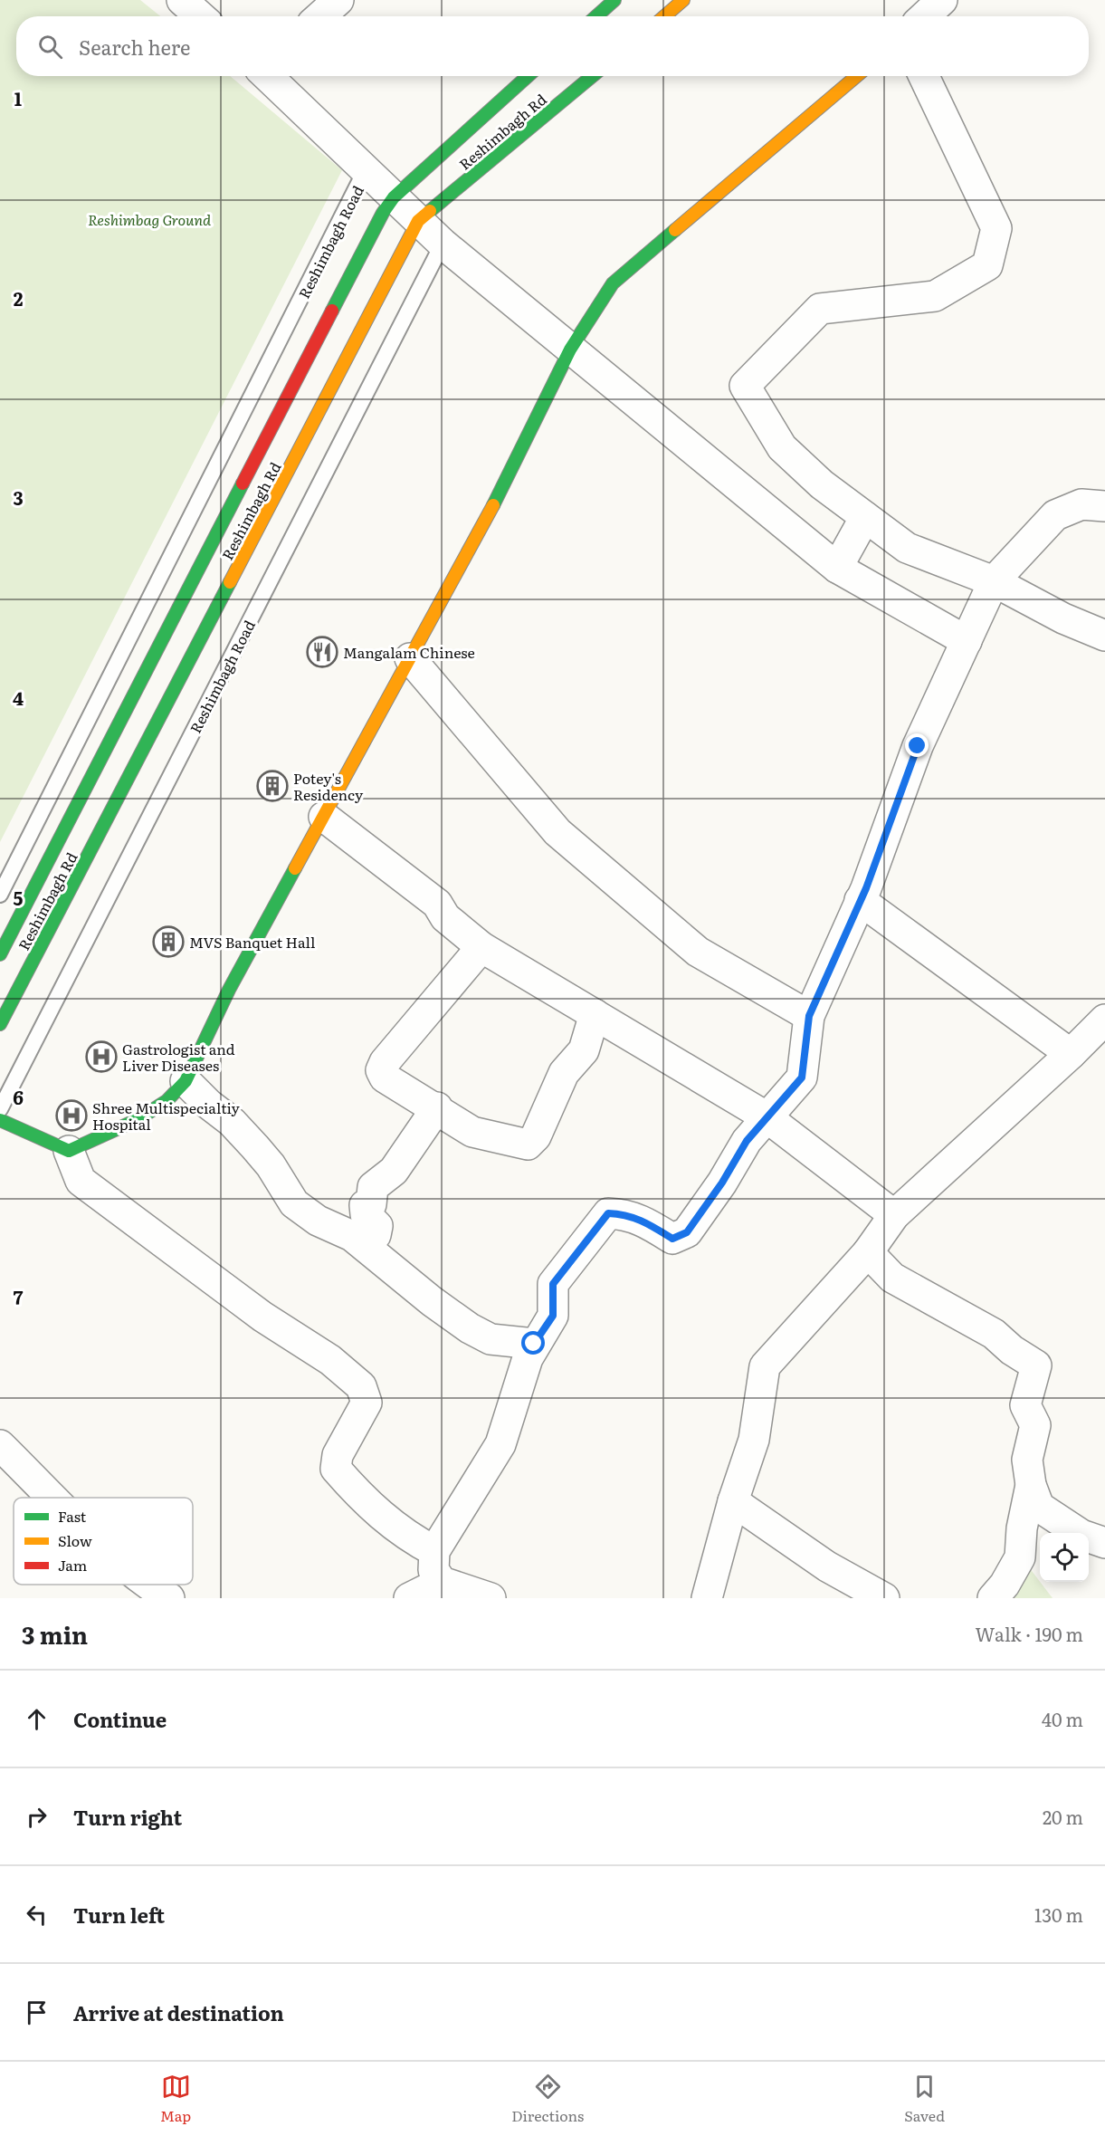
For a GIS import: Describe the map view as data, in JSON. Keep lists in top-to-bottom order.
{
  "streets": {
    "main road": ["Reshimbagh Rd"],
    "lane": ["Reshimbagh Road"]
  },
  "parks": ["Reshimbag Ground"],
  "places": {
    "restaurant": ["Mangalam Chinese"],
    "building": ["Potey's Residency", "MVS Banquet Hall"],
    "hospital": ["Gastrologist and Liver Diseases", "Shree Multispecialtiy Hospital"]
  },
  "legend": ["Fast", "Slow", "Jam"],
  "page": {
    "search": "Search here",
    "heading": ["3 min", "Walk · 190 m"],
    "list": [
      ["Continue", "40 m"],
      ["Turn right", "20 m"],
      ["Turn left", "130 m"],
      "Arrive at destination"
    ],
    "nav": ["Map", "Directions", "Saved"]
  },
  "grid": {
    "rows": [
      "1",
      "2",
      "3",
      "4",
      "5",
      "6",
      "7"
    ]
  }
}
